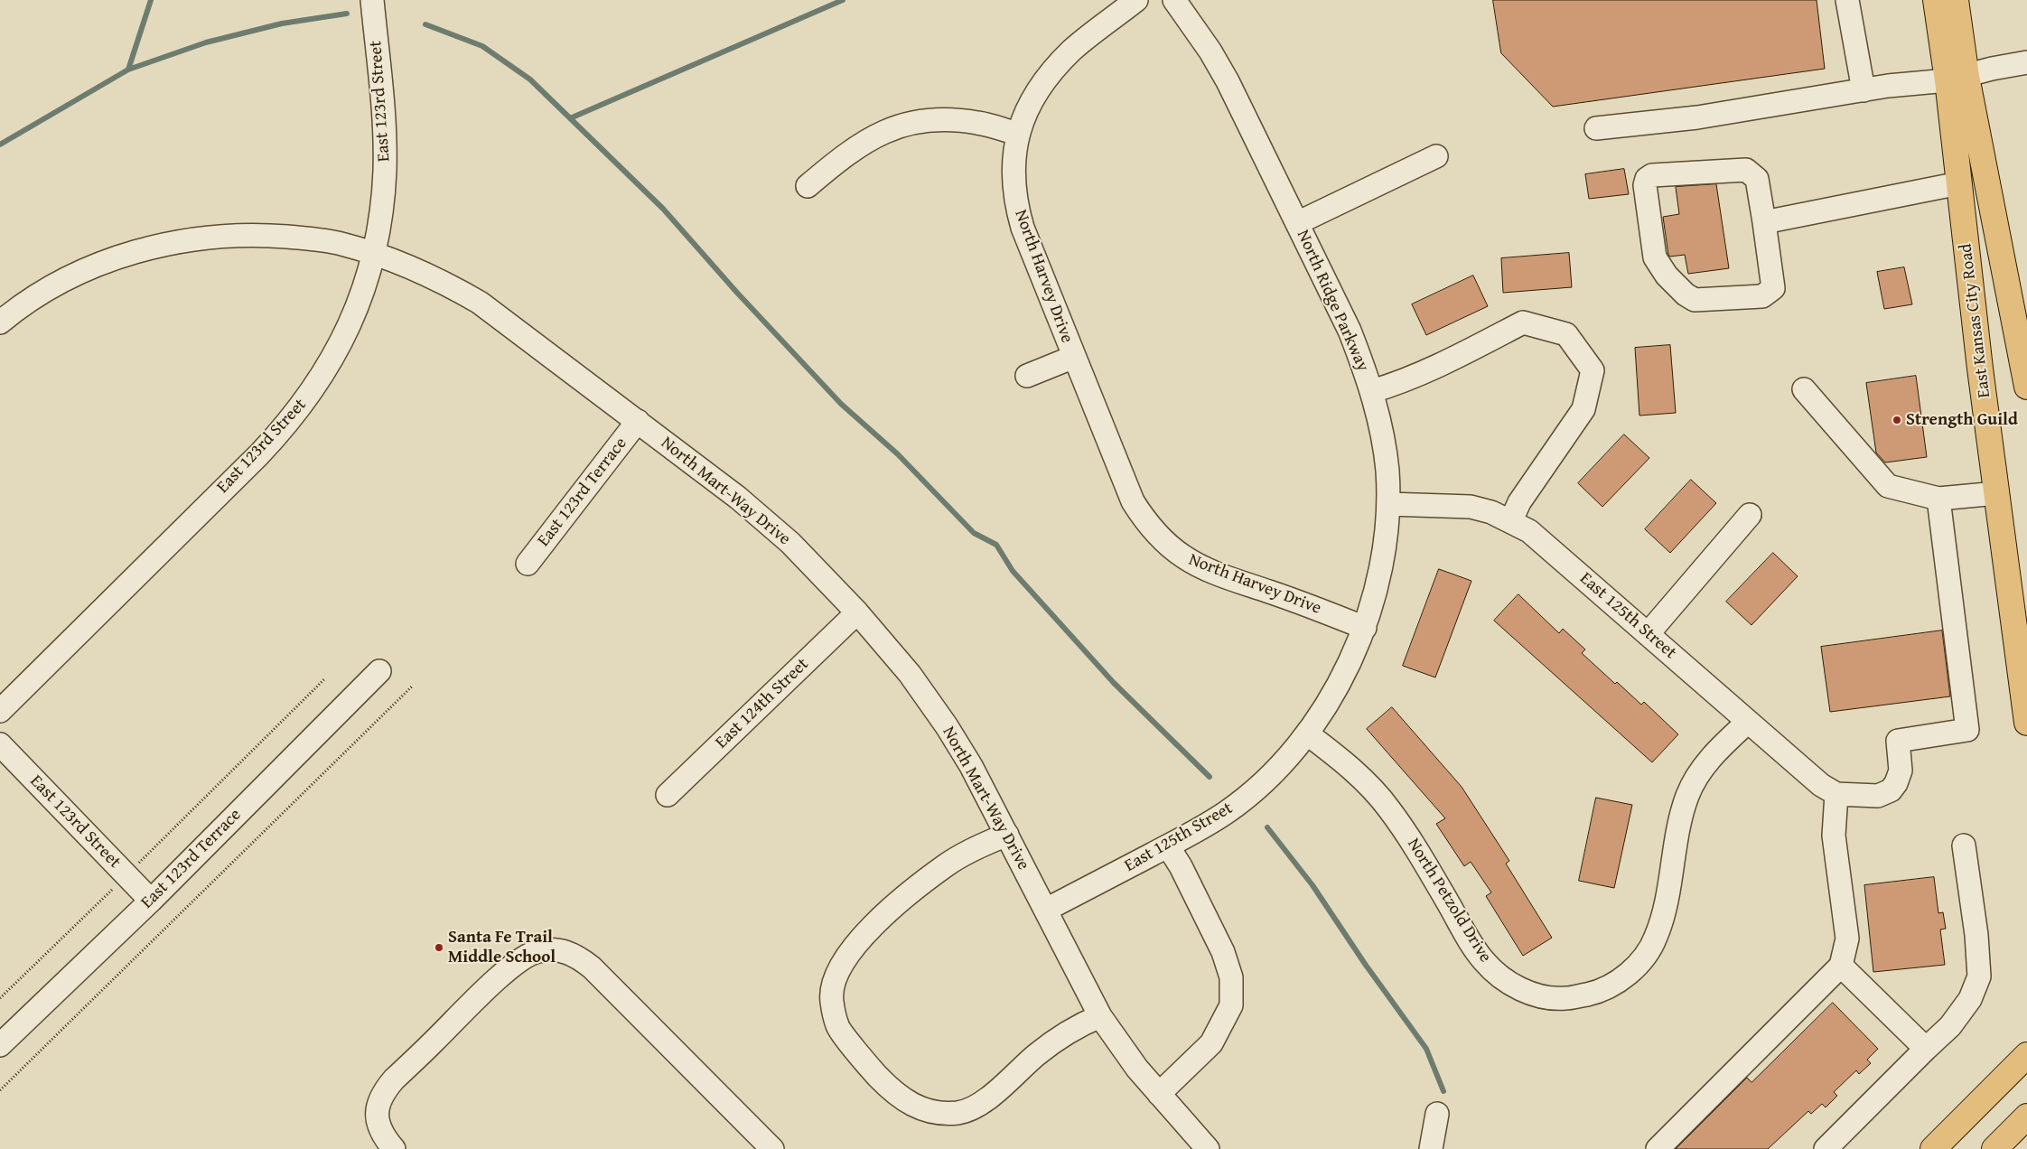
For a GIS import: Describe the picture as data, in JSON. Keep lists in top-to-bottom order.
{
  "streets": {
    "main road": ["East Kansas City Road"],
    "street": [
      "East 123rd Street",
      "North Harvey Drive",
      "North Ridge Parkway",
      "North Mart-Way Drive",
      "East 123rd Terrace",
      "East 125th Street",
      "East 124th Street",
      "North Petzold Drive"
    ]
  },
  "crossings": [
    ["East 123rd Street", "North Mart-Way Drive"],
    ["East 123rd Street", "East 123rd Terrace"],
    ["North Harvey Drive", "North Ridge Parkway"],
    ["North Harvey Drive", "East 125th Street"],
    ["North Ridge Parkway", "East 125th Street"],
    ["North Mart-Way Drive", "East 123rd Terrace"],
    ["North Mart-Way Drive", "East 125th Street"],
    ["North Mart-Way Drive", "East 124th Street"],
    ["East 125th Street", "North Petzold Drive"]
  ],
  "places": ["Strength Guild", "Santa Fe Trail Middle School"]
}
